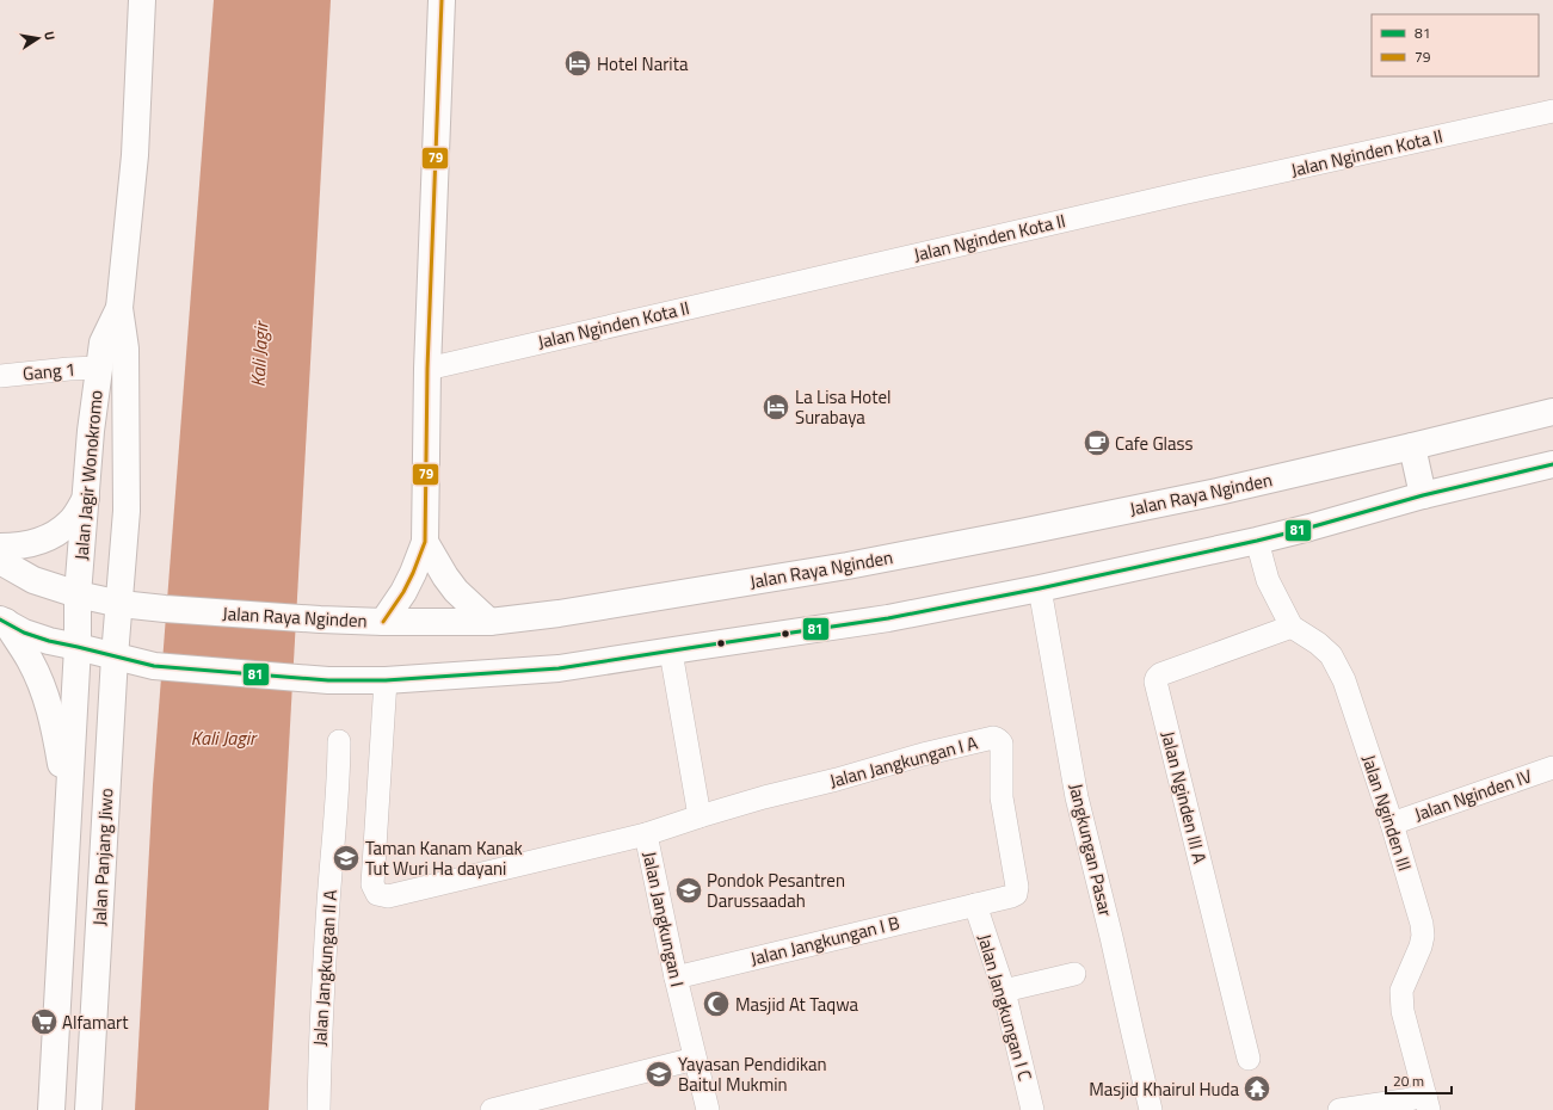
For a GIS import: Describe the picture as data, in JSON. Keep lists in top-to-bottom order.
{
  "streets": {
    "main road": ["Jalan Jagir Wonokromo", "Jalan Raya Nginden", "Jalan Panjang Jiwo"],
    "street": [
      "Jalan Nginden Kota II",
      "Gang 1",
      "Jalan Jangkungan I A",
      "Jalan Nginden IV",
      "Jalan Nginden III A",
      "Jalan Nginden III",
      "Jangkungan Pasar",
      "Jalan Jangkungan I",
      "Jalan Jangkungan I B",
      "Jalan Jangkungan II A",
      "Jalan Jangkungan I C"
    ]
  },
  "crossings": [
    ["Gang 1", "Jalan Jagir Wonokromo"],
    ["Jalan Jagir Wonokromo", "Jalan Raya Nginden"],
    ["Jalan Jagir Wonokromo", "Jalan Panjang Jiwo"],
    ["Jalan Raya Nginden", "Jalan Panjang Jiwo"],
    ["Jalan Jangkungan I A", "Jalan Jangkungan I"],
    ["Jalan Jangkungan I A", "Jalan Jangkungan I B"],
    ["Jalan Jangkungan I A", "Jalan Jangkungan I C"],
    ["Jalan Nginden IV", "Jalan Nginden III"],
    ["Jalan Nginden III A", "Jalan Nginden III"],
    ["Jalan Jangkungan I", "Jalan Jangkungan I B"],
    ["Jalan Jangkungan I B", "Jalan Jangkungan I C"]
  ],
  "water": ["Kali Jagir"],
  "places": {
    "hotel": ["Hotel Narita", "La Lisa Hotel Surabaya"],
    "cafe": ["Cafe Glass"],
    "school or university": ["Taman Kanam Kanak Tut Wuri Ha dayani", "Pondok Pesantren Darussaadah", "Yayasan Pendidikan Baitul Mukmin"],
    "mosque": ["Masjid At Taqwa"],
    "supermarket": ["Alfamart"],
    "temple": ["Masjid Khairul Huda"]
  },
  "lines": ["transit line 79", "transit line 81"],
  "legend": ["81", "79"],
  "scale_bar": "20 m",
  "north": "right"
}
